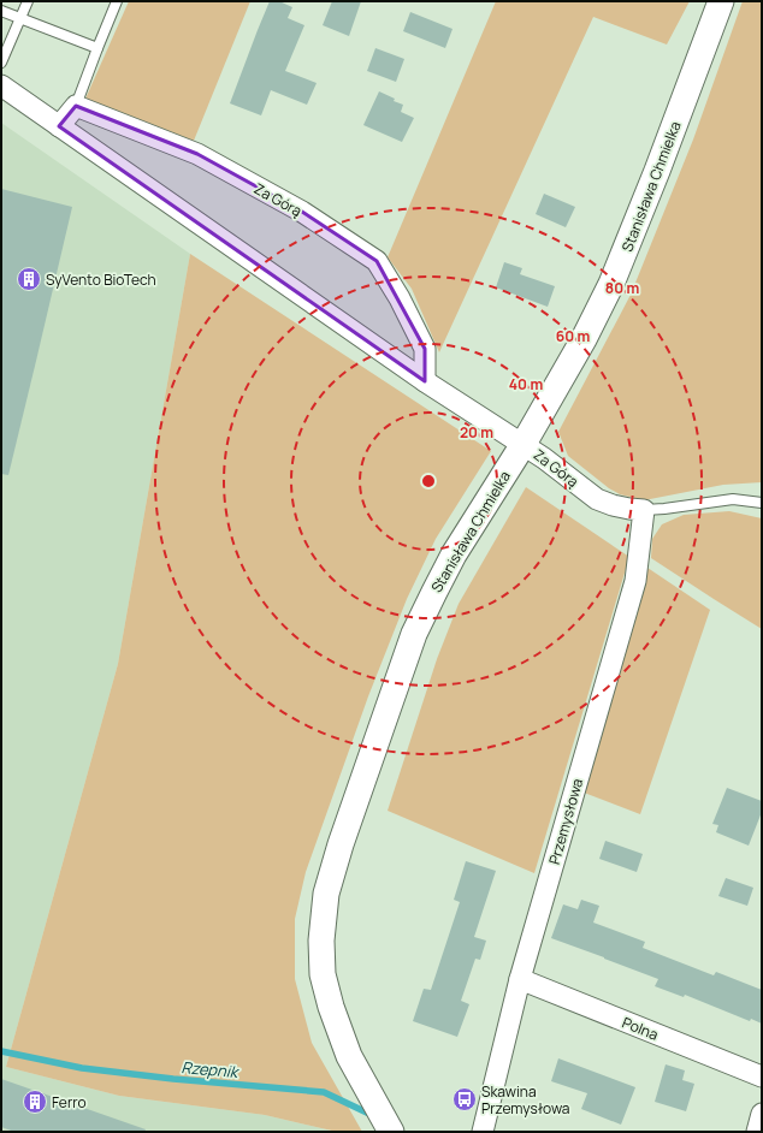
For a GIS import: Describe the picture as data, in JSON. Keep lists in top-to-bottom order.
{
  "streets": {
    "street": [
      "Stanisława Chmielka",
      "Za Górą",
      "Przemysłowa",
      "Polna"
    ]
  },
  "crossings": [
    ["Stanisława Chmielka", "Za Górą"],
    ["Za Górą", "Przemysłowa"],
    ["Przemysłowa", "Polna"]
  ],
  "water": ["Rzepnik"],
  "places": {
    "building": ["SyVento BioTech", "Ferro"],
    "bus stop": ["Skawina Przemysłowa"]
  },
  "rings": [
    "80 m",
    "60 m",
    "40 m",
    "20 m"
  ]
}
